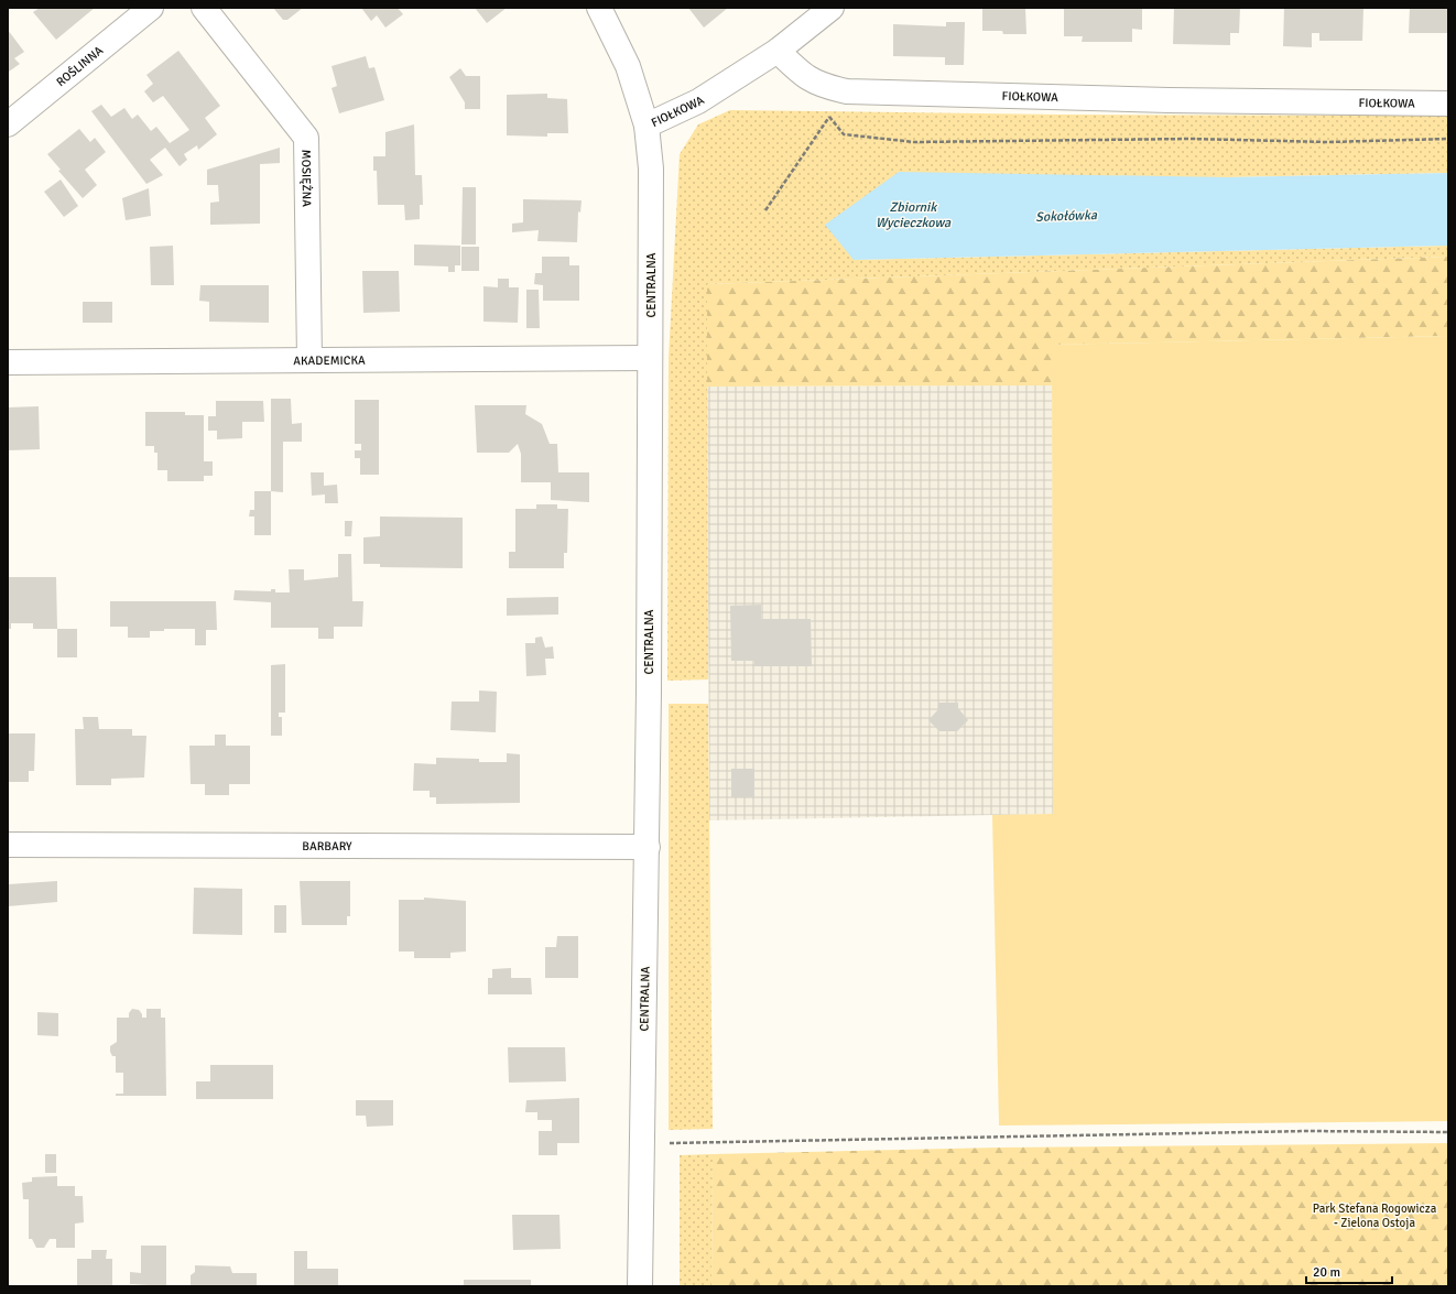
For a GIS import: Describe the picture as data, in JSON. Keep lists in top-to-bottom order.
{
  "streets": {
    "street": [
      "ROŚLINNA",
      "FIOŁKOWA",
      "MOSIĘŻNA",
      "CENTRALNA",
      "AKADEMICKA",
      "BARBARY"
    ]
  },
  "crossings": [
    ["FIOŁKOWA", "CENTRALNA"],
    ["MOSIĘŻNA", "AKADEMICKA"],
    ["CENTRALNA", "AKADEMICKA"],
    ["CENTRALNA", "BARBARY"]
  ],
  "water": ["Zbiornik Wycieczkowa", "Sokołówka"],
  "parks": ["Park Stefana Rogowicza - Zielona Ostoja"],
  "scale_bar": "20 m"
}
